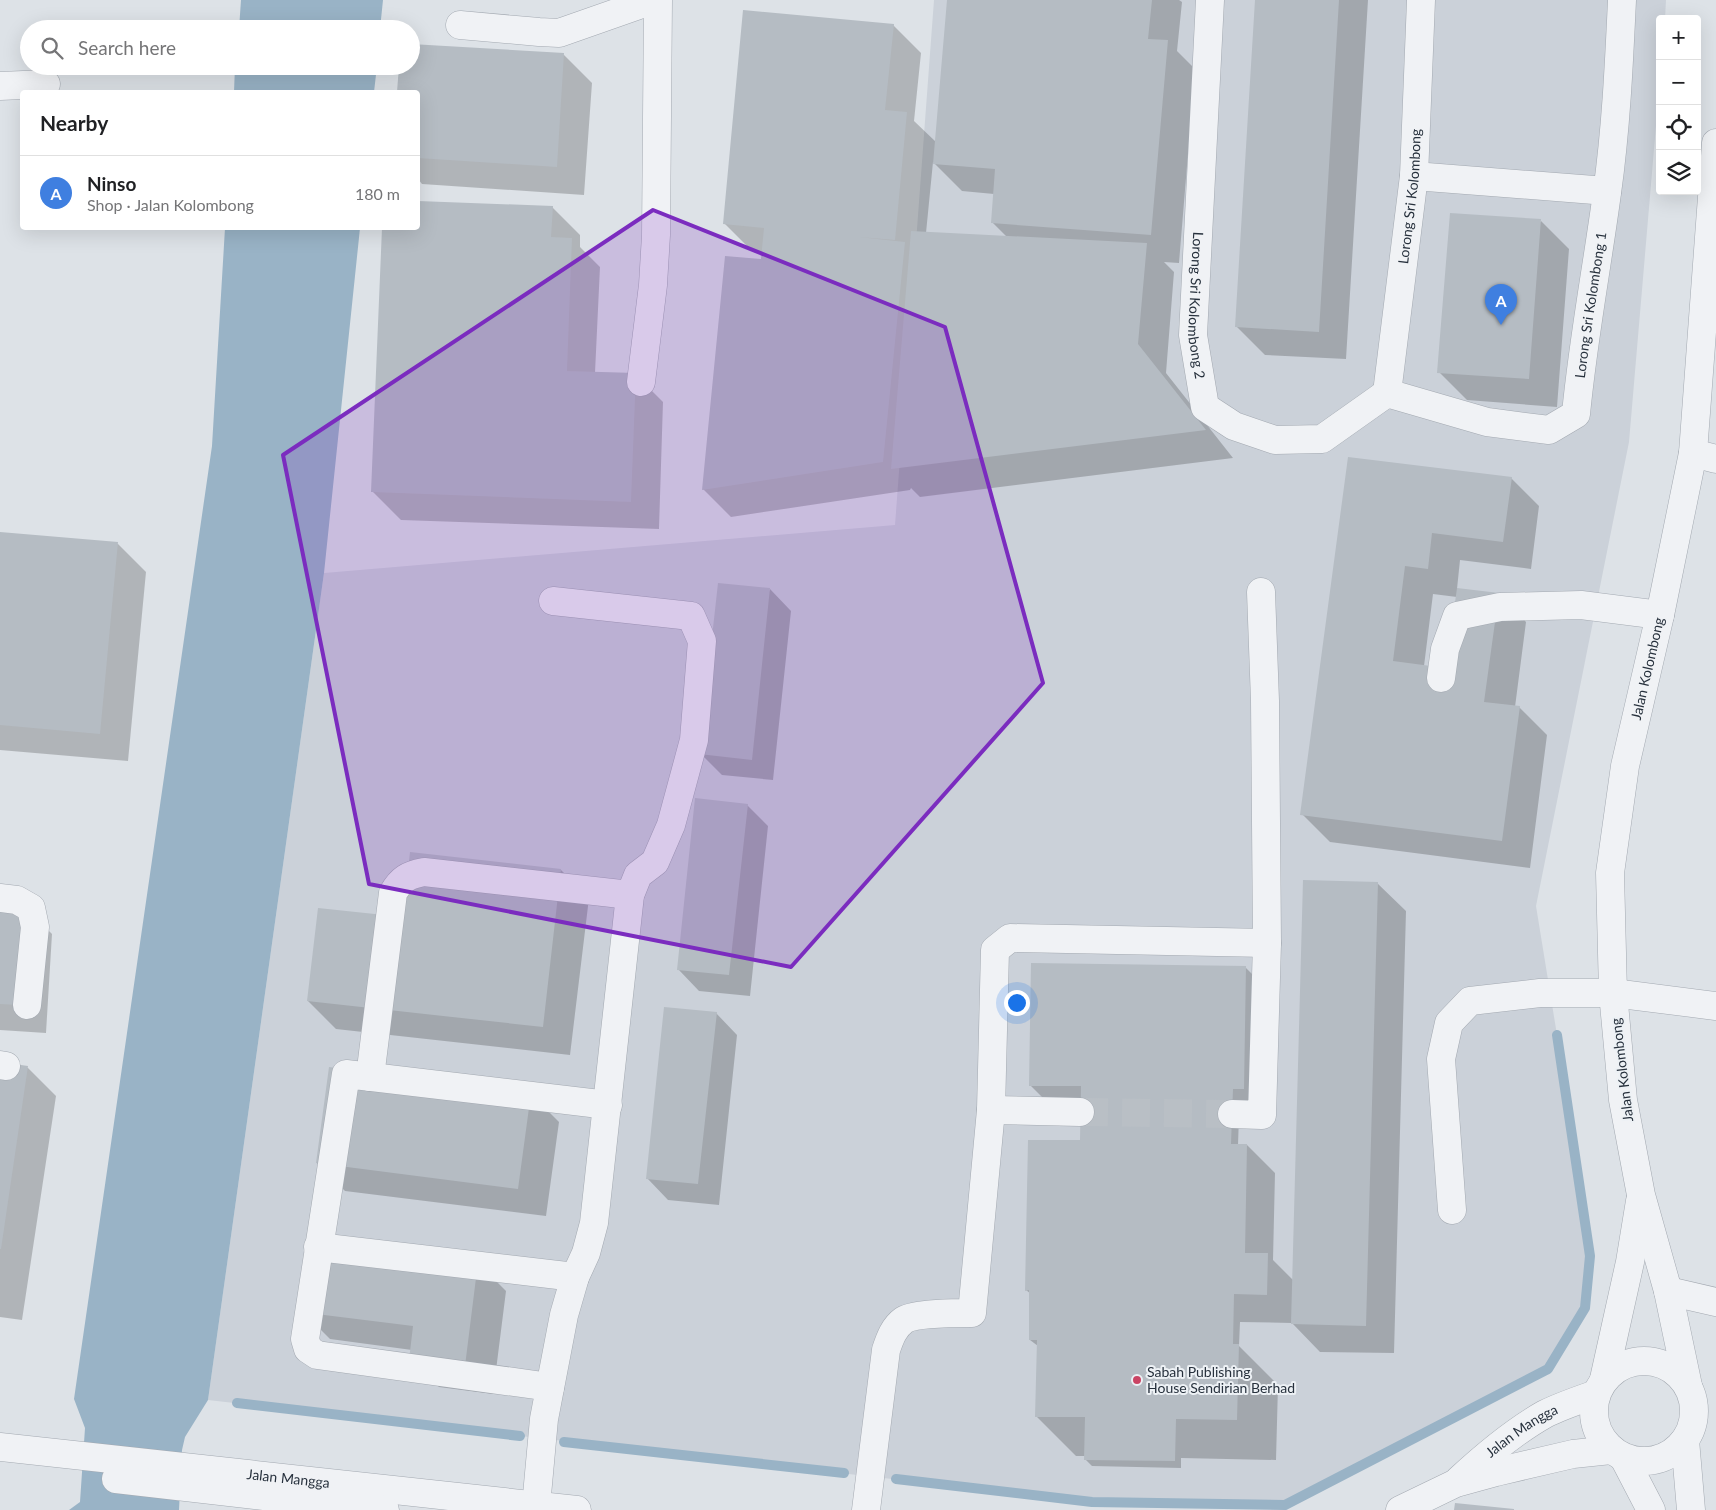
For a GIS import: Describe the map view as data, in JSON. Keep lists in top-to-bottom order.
{
  "streets": {
    "street": [
      "Lorong Sri Kolombong",
      "Lorong Sri Kolombong 2",
      "Lorong Sri Kolombong 1",
      "Jalan Kolombong",
      "Jalan Mangga"
    ]
  },
  "crossings": [
    ["Lorong Sri Kolombong", "Lorong Sri Kolombong 2"],
    ["Lorong Sri Kolombong", "Lorong Sri Kolombong 1"],
    ["Lorong Sri Kolombong 2", "Lorong Sri Kolombong 1"],
    ["Jalan Kolombong", "Jalan Mangga"]
  ],
  "places": ["Sabah Publishing House Sendirian Berhad"],
  "page": {
    "map_buttons": ["+", "−"],
    "search": "Search here",
    "heading": "Nearby",
    "list": [
      {
        "mark": "A",
        "name": "Ninso",
        "note": "Shop · Jalan Kolombong",
        "value": "180 m"
      }
    ],
    "pins": "A"
  }
}
